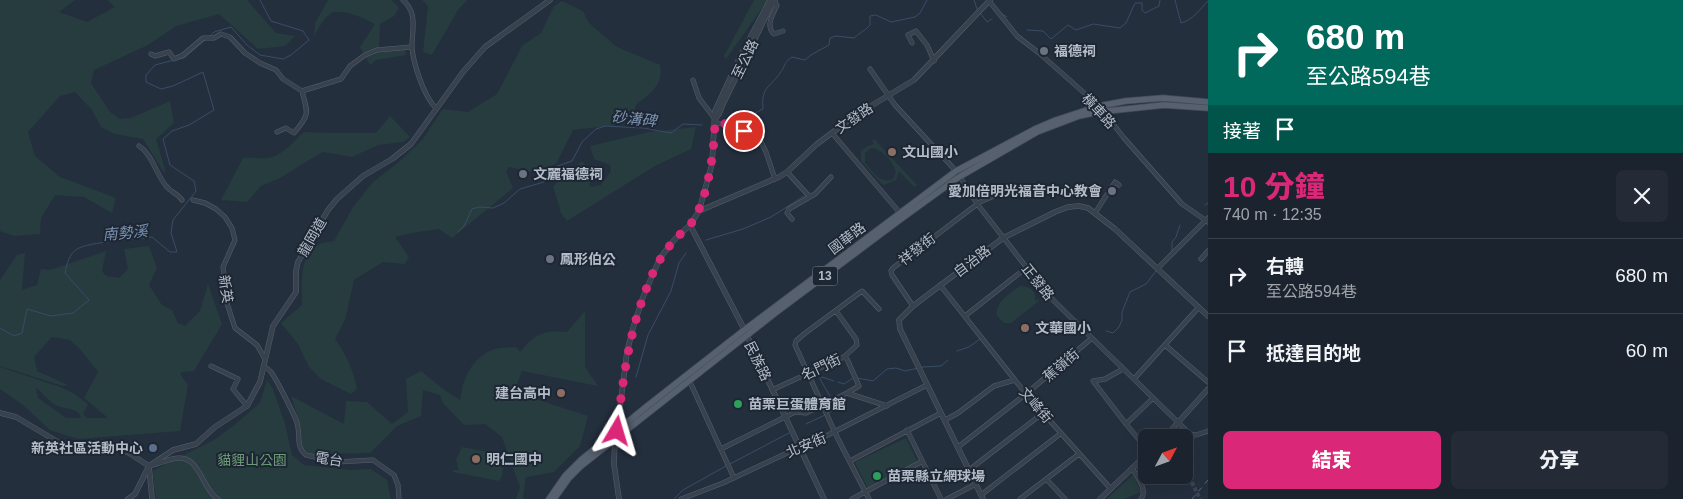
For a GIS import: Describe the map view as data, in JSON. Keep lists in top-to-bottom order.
{
  "streets": {
    "main road": ["國華路", "13"],
    "street": [
      "至公路",
      "橫車路",
      "文發路",
      "龍岡道",
      "祥發街",
      "自治路",
      "正發路",
      "新英",
      "民族路",
      "蕉嶺街",
      "名門街",
      "文峰街",
      "北安街",
      "電台"
    ]
  },
  "crossings": [
    ["至公路", "文發路"],
    ["至公路", "國華路"],
    ["至公路", "民族路"],
    ["橫車路", "文發路"],
    ["橫車路", "國華路"],
    ["文發路", "正發路"],
    ["龍岡道", "新英"],
    ["龍岡道", "電台"],
    ["國華路", "正發路"],
    ["國華路", "民族路"],
    ["祥發街", "自治路"],
    ["祥發街", "正發路"],
    ["自治路", "正發路"],
    ["自治路", "蕉嶺街"],
    ["自治路", "文峰街"],
    ["自治路", "北安街"],
    ["正發路", "蕉嶺街"],
    ["民族路", "名門街"],
    ["民族路", "北安街"],
    ["蕉嶺街", "文峰街"]
  ],
  "water": ["砂溝碑", "南勢溪"],
  "parks": ["貓貍山公園"],
  "places": [
    "福德祠",
    "文山國小",
    "文麗福德祠",
    "愛加倍明光福音中心教會",
    "鳳形伯公",
    "文華國小",
    "建台高中",
    "苗栗巨蛋體育館",
    "新英社區活動中心",
    "明仁國中",
    "苗栗縣立網球場"
  ],
  "north": "top right",
  "page": {
    "turn": ["680 m", "至公路594巷"],
    "then": "接著",
    "heading": ["10 分鐘", "740 m · 12:35"],
    "list": [
      {
        "name": "右轉",
        "note": "至公路594巷",
        "value": "680 m"
      },
      {
        "name": "抵達目的地",
        "value": "60 m"
      }
    ],
    "buttons": ["結束", "分享"]
  }
}
